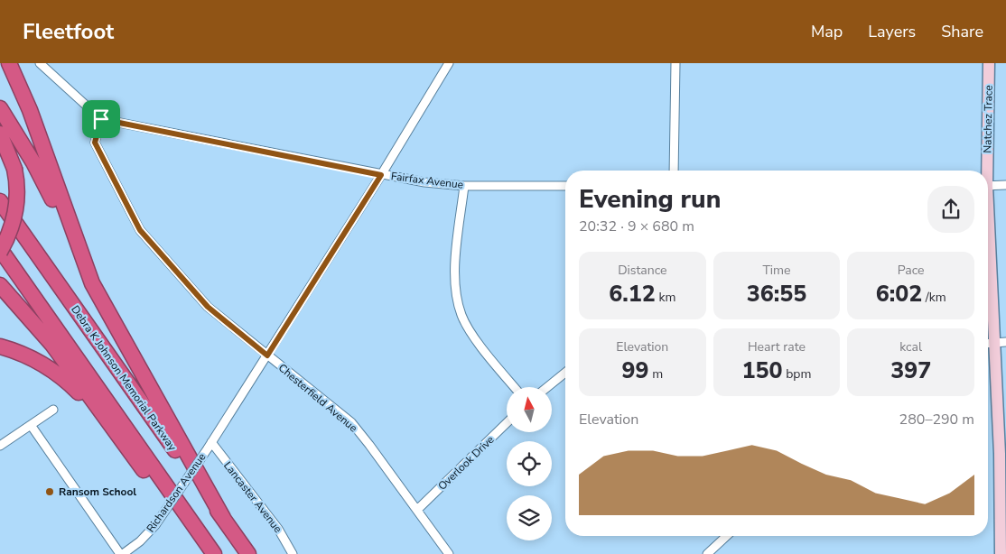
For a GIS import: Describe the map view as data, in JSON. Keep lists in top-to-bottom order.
{
  "streets": {
    "highway": ["Debra K Johnson Memorial Parkway"],
    "main road": ["Natchez Trace"],
    "street": [
      "Fairfax Avenue",
      "Chesterfield Avenue",
      "Overlook Drive",
      "Richardson Avenue",
      "Lancaster Avenue"
    ]
  },
  "crossings": [
    ["Fairfax Avenue", "Chesterfield Avenue"],
    ["Fairfax Avenue", "Richardson Avenue"],
    ["Chesterfield Avenue", "Overlook Drive"],
    ["Chesterfield Avenue", "Richardson Avenue"],
    ["Richardson Avenue", "Lancaster Avenue"]
  ],
  "places": ["Ransom School"],
  "north": "top",
  "page": {
    "header": "Fleetfoot",
    "nav": ["Map", "Layers", "Share"],
    "heading": ["Evening run", "20:32 · 9 × 680 m"],
    "stats": [
      ["Distance", "6.12 km"],
      ["Time", "36:55"],
      ["Pace", "6:02 /km"],
      ["Elevation", "99 m"],
      ["Heart rate", "150 bpm"],
      ["kcal", "397"]
    ],
    "chart": ["Elevation", "280–290 m"]
  }
}
